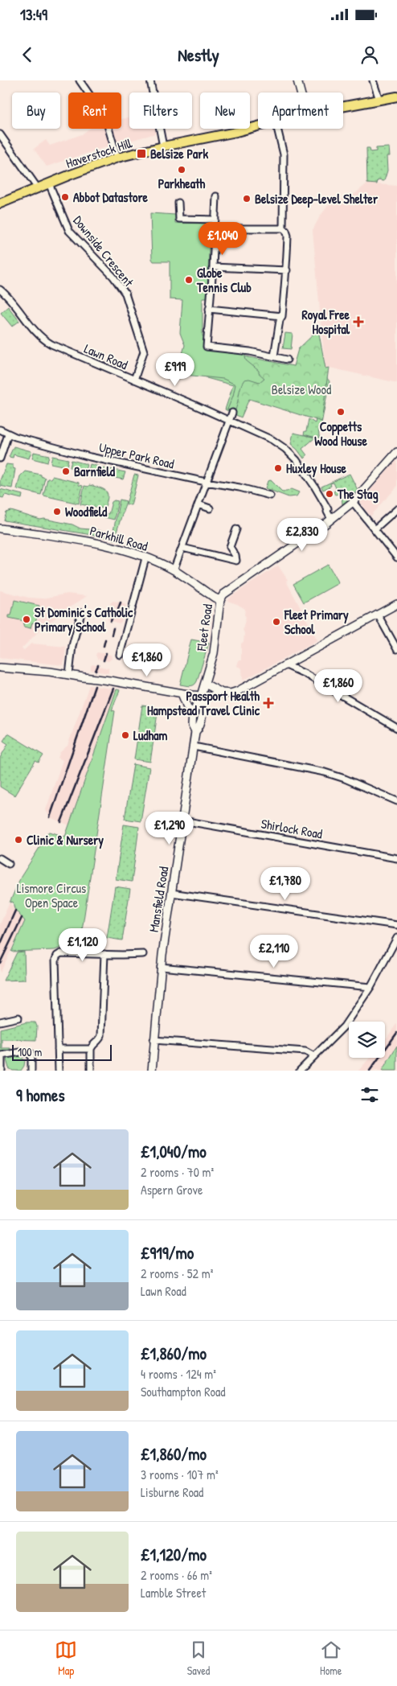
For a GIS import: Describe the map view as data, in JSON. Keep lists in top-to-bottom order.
{
  "streets": {
    "main road": [
      "Haverstock Hill",
      "Parkhill Road",
      "Fleet Road",
      "Mansfield Road"
    ],
    "street": [
      "Downside Crescent",
      "Lawn Road",
      "Upper Park Road",
      "Shirlock Road"
    ]
  },
  "crossings": [
    ["Haverstock Hill", "Downside Crescent"],
    ["Downside Crescent", "Lawn Road"],
    ["Lawn Road", "Fleet Road"],
    ["Parkhill Road", "Fleet Road"],
    ["Fleet Road", "Mansfield Road"],
    ["Shirlock Road", "Mansfield Road"]
  ],
  "parks": ["Belsize Wood", "Lismore Circus Open Space"],
  "places": {
    "transit": ["Belsize Park"],
    "other": [
      "Parkheath",
      "Abbot Datastore",
      "Belsize Deep-level Shelter",
      "Globe Tennis Club",
      "Coppetts Wood House",
      "Huxley House",
      "Barnfield",
      "The Stag",
      "Woodfield",
      "St Dominic's Catholic Primary School",
      "Fleet Primary School",
      "Ludham",
      "Clinic & Nursery"
    ],
    "health": ["Royal Free Hospital", "Passport Health Hampstead Travel Clinic"]
  },
  "scale_bar": "100 m",
  "page": {
    "status": "13:49",
    "header": "Nestly",
    "chip": [
      "Buy",
      "Rent",
      "Filters",
      "New",
      "Apartment"
    ],
    "price": [
      "£1,040",
      "£919",
      "£2,830",
      "£1,860",
      "£1,860",
      "£1,290",
      "£1,780",
      "£1,120",
      "£2,110"
    ],
    "scale": "100 m",
    "heading": "9 homes",
    "list": [
      {
        "name": "£1,040/mo",
        "note": "2 rooms · 70 m² · Aspern Grove"
      },
      {
        "name": "£919/mo",
        "note": "2 rooms · 52 m² · Lawn Road"
      },
      {
        "name": "£1,860/mo",
        "note": "4 rooms · 124 m² · Southampton Road"
      },
      {
        "name": "£1,860/mo",
        "note": "3 rooms · 107 m² · Lisburne Road"
      },
      {
        "name": "£1,120/mo",
        "note": "2 rooms · 66 m² · Lamble Street"
      }
    ],
    "tabs": ["Map", "Saved", "Home"]
  }
}
